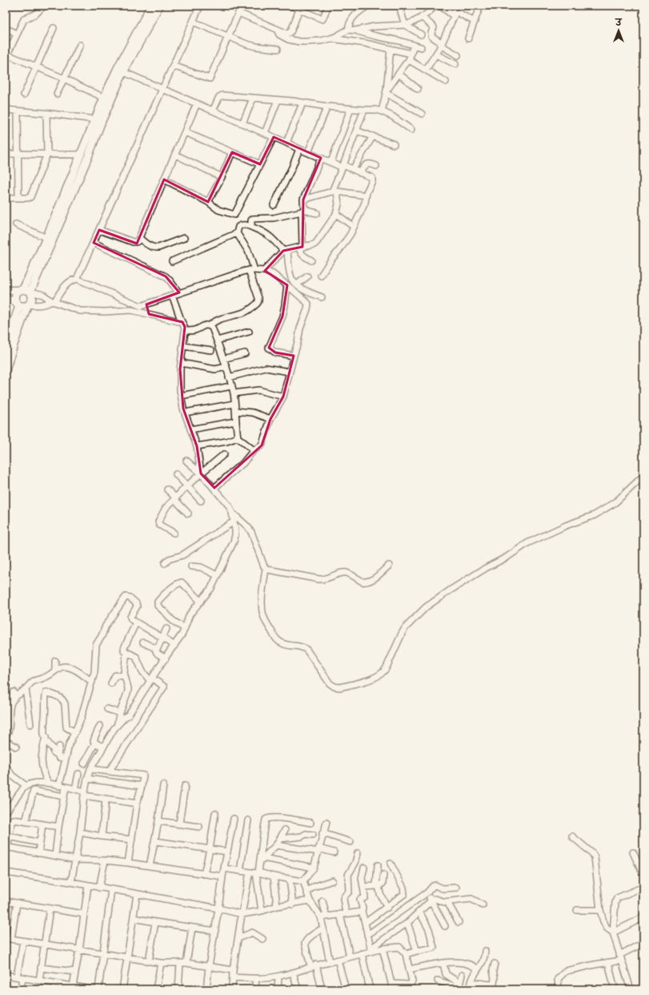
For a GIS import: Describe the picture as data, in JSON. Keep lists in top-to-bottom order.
{
  "north": "top"
}
